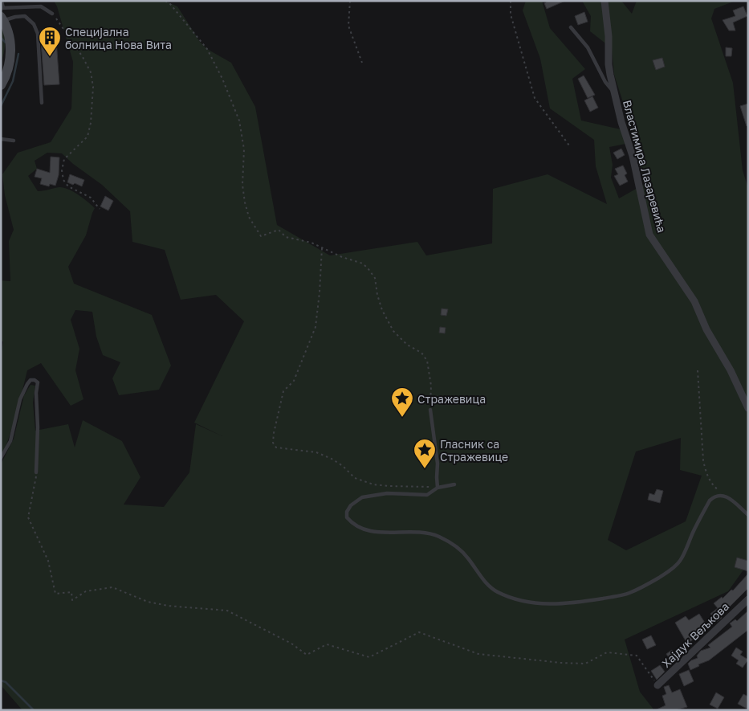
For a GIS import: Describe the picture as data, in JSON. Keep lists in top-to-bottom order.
{
  "streets": {
    "street": ["Властимира Лазаревића", "Хајдук Вељкова"]
  },
  "places": {
    "building": ["Специјална болница Нова Вита"],
    "place": ["Стражевица", "Гласник са Стражевице"]
  }
}
